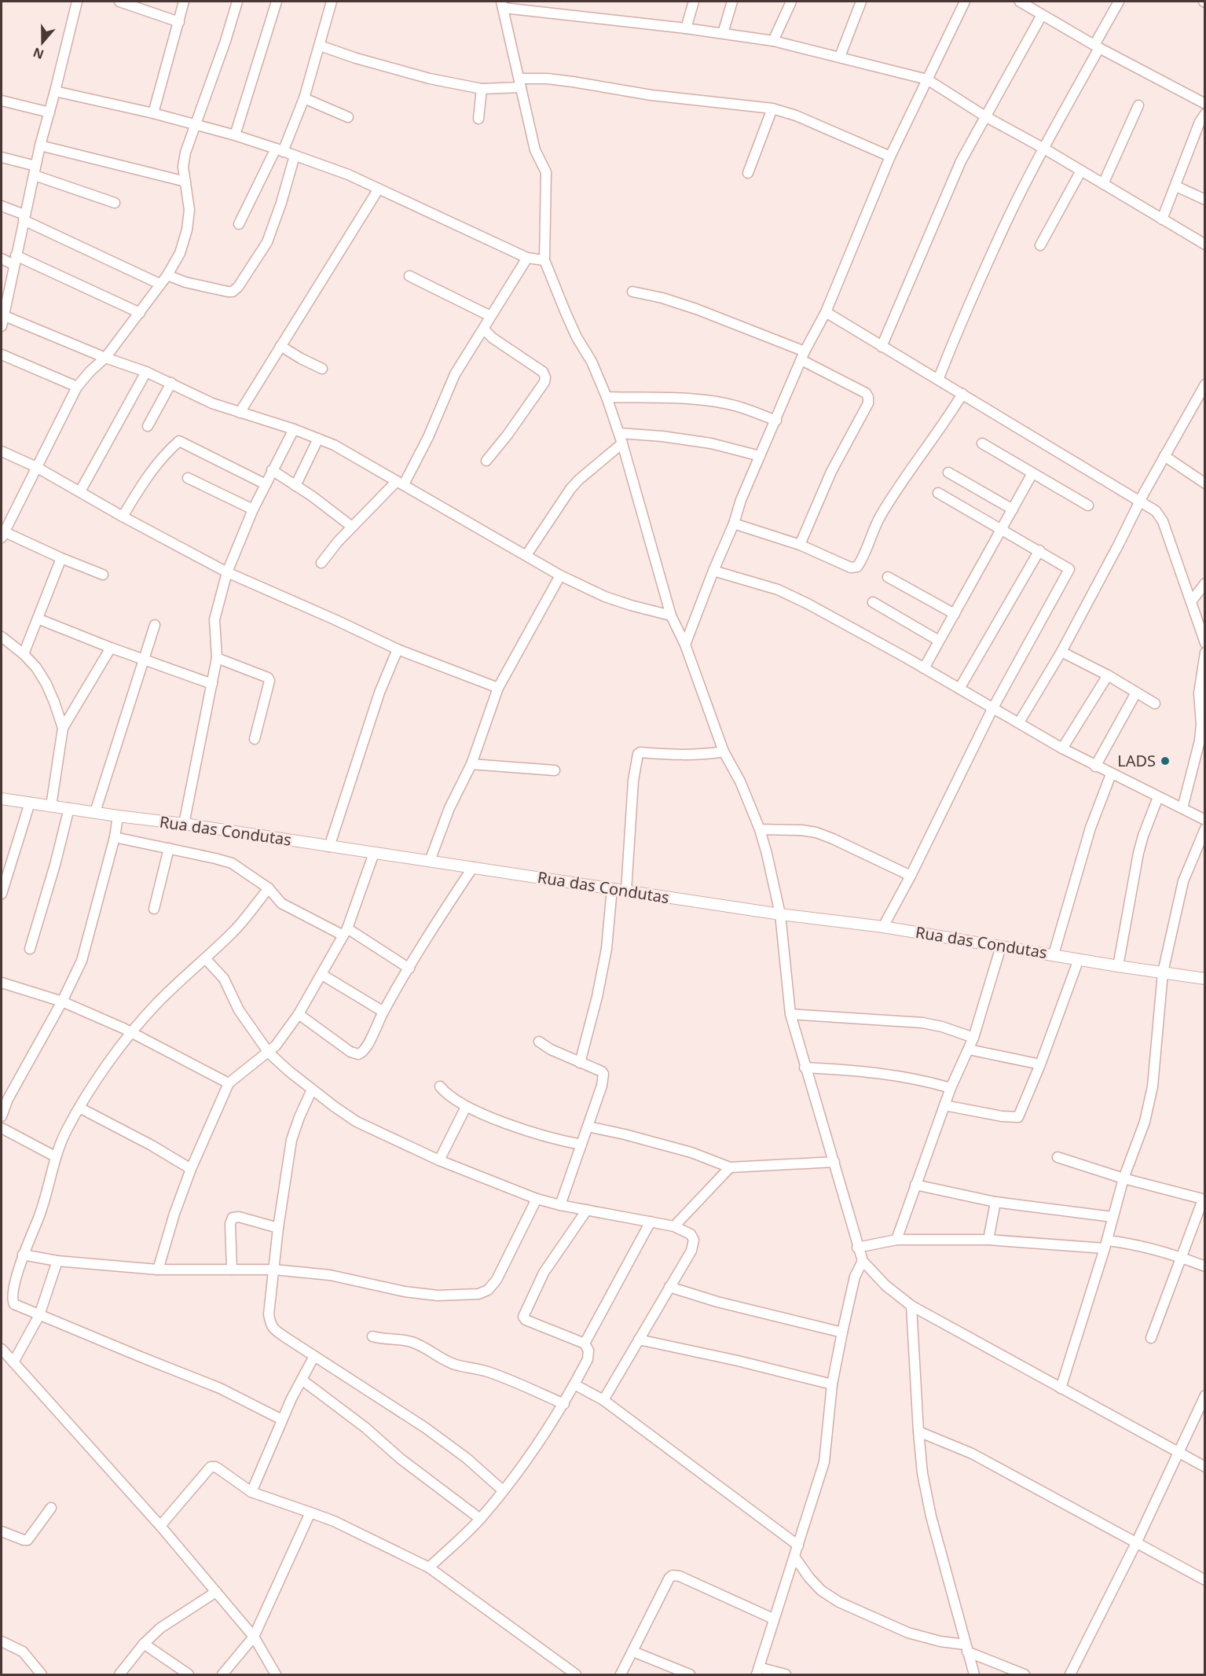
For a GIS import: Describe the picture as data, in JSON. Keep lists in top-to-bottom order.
{
  "streets": {
    "street": ["Rua das Condutas"]
  },
  "places": ["LADS"],
  "north": "bottom"
}
